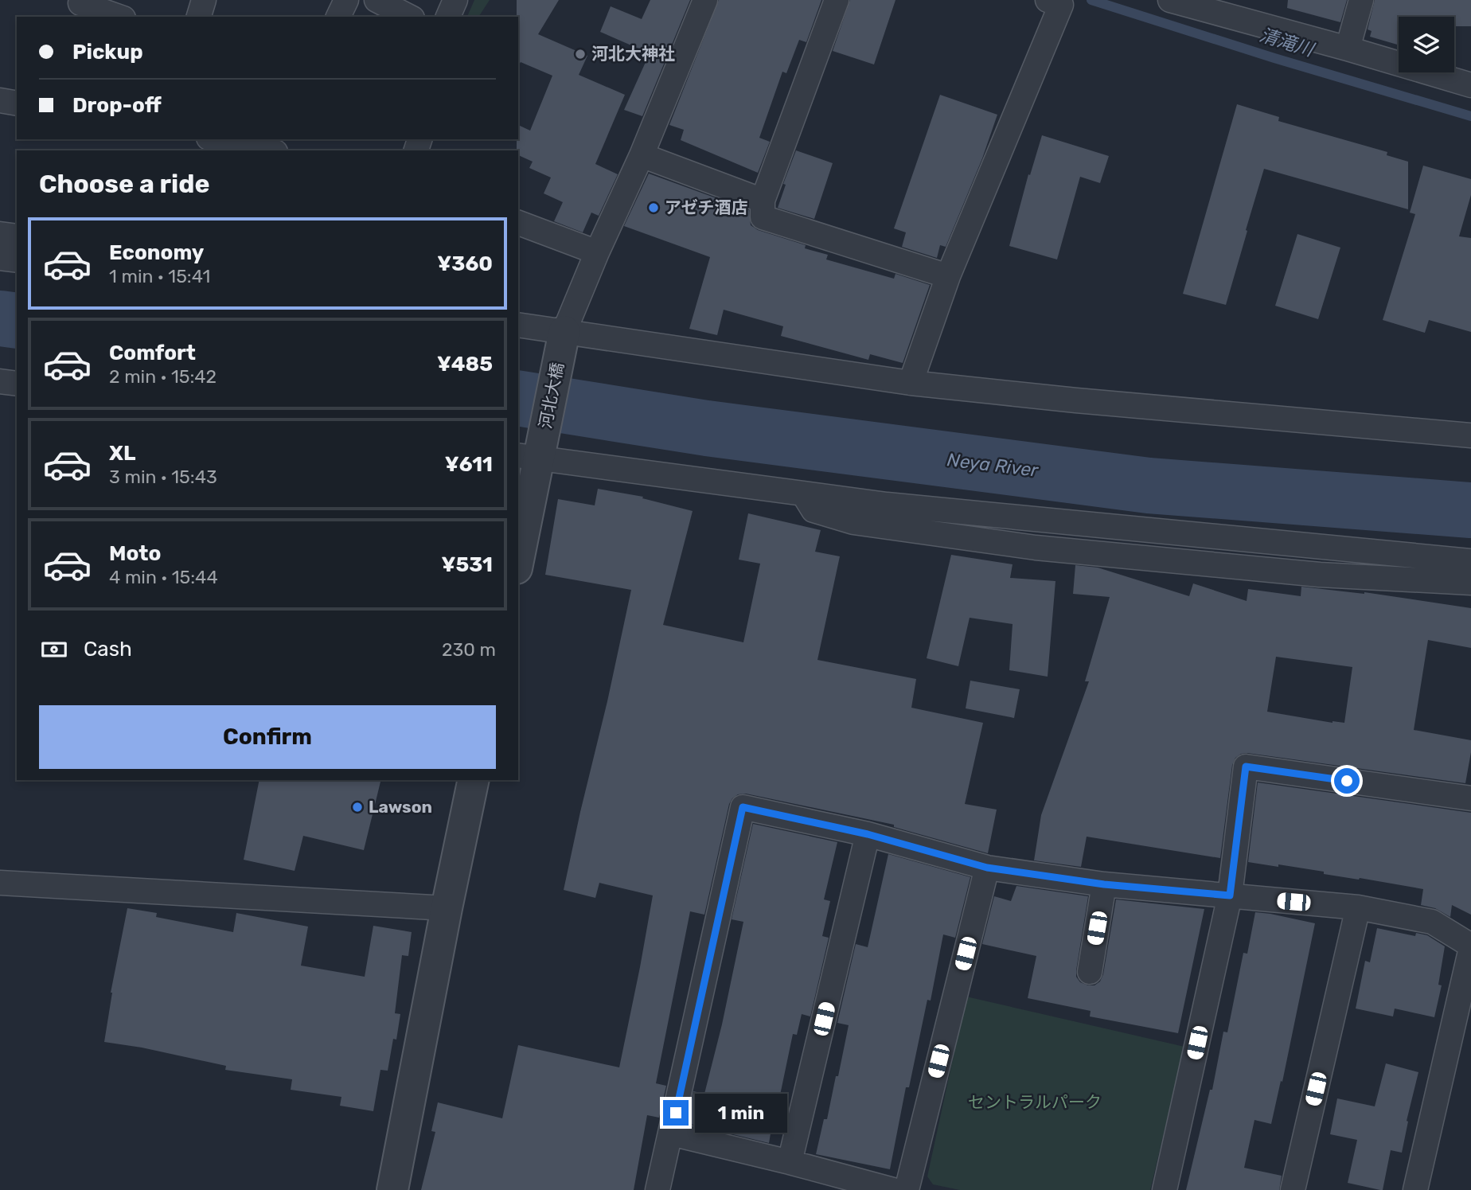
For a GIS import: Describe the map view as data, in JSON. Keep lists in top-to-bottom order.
{
  "streets": {
    "street": ["河北大橋"]
  },
  "water": ["清滝川", "Neya River"],
  "parks": ["セントラルパーク"],
  "places": ["河北大神社", "アゼチ酒店", "Lawson"],
  "page": {
    "banner": ["Pickup", "Drop-off"],
    "heading": "Choose a ride",
    "list": [
      {
        "name": "Economy",
        "note": "1 min · 15:41",
        "value": "¥360"
      },
      {
        "name": "Comfort",
        "note": "2 min · 15:42",
        "value": "¥485"
      },
      {
        "name": "XL",
        "note": "3 min · 15:43",
        "value": "¥611"
      },
      {
        "name": "Moto",
        "note": "4 min · 15:44",
        "value": "¥531"
      }
    ],
    "pay": ["Cash", "230 m"],
    "buttons": "Confirm",
    "bubble": "1 min"
  }
}
